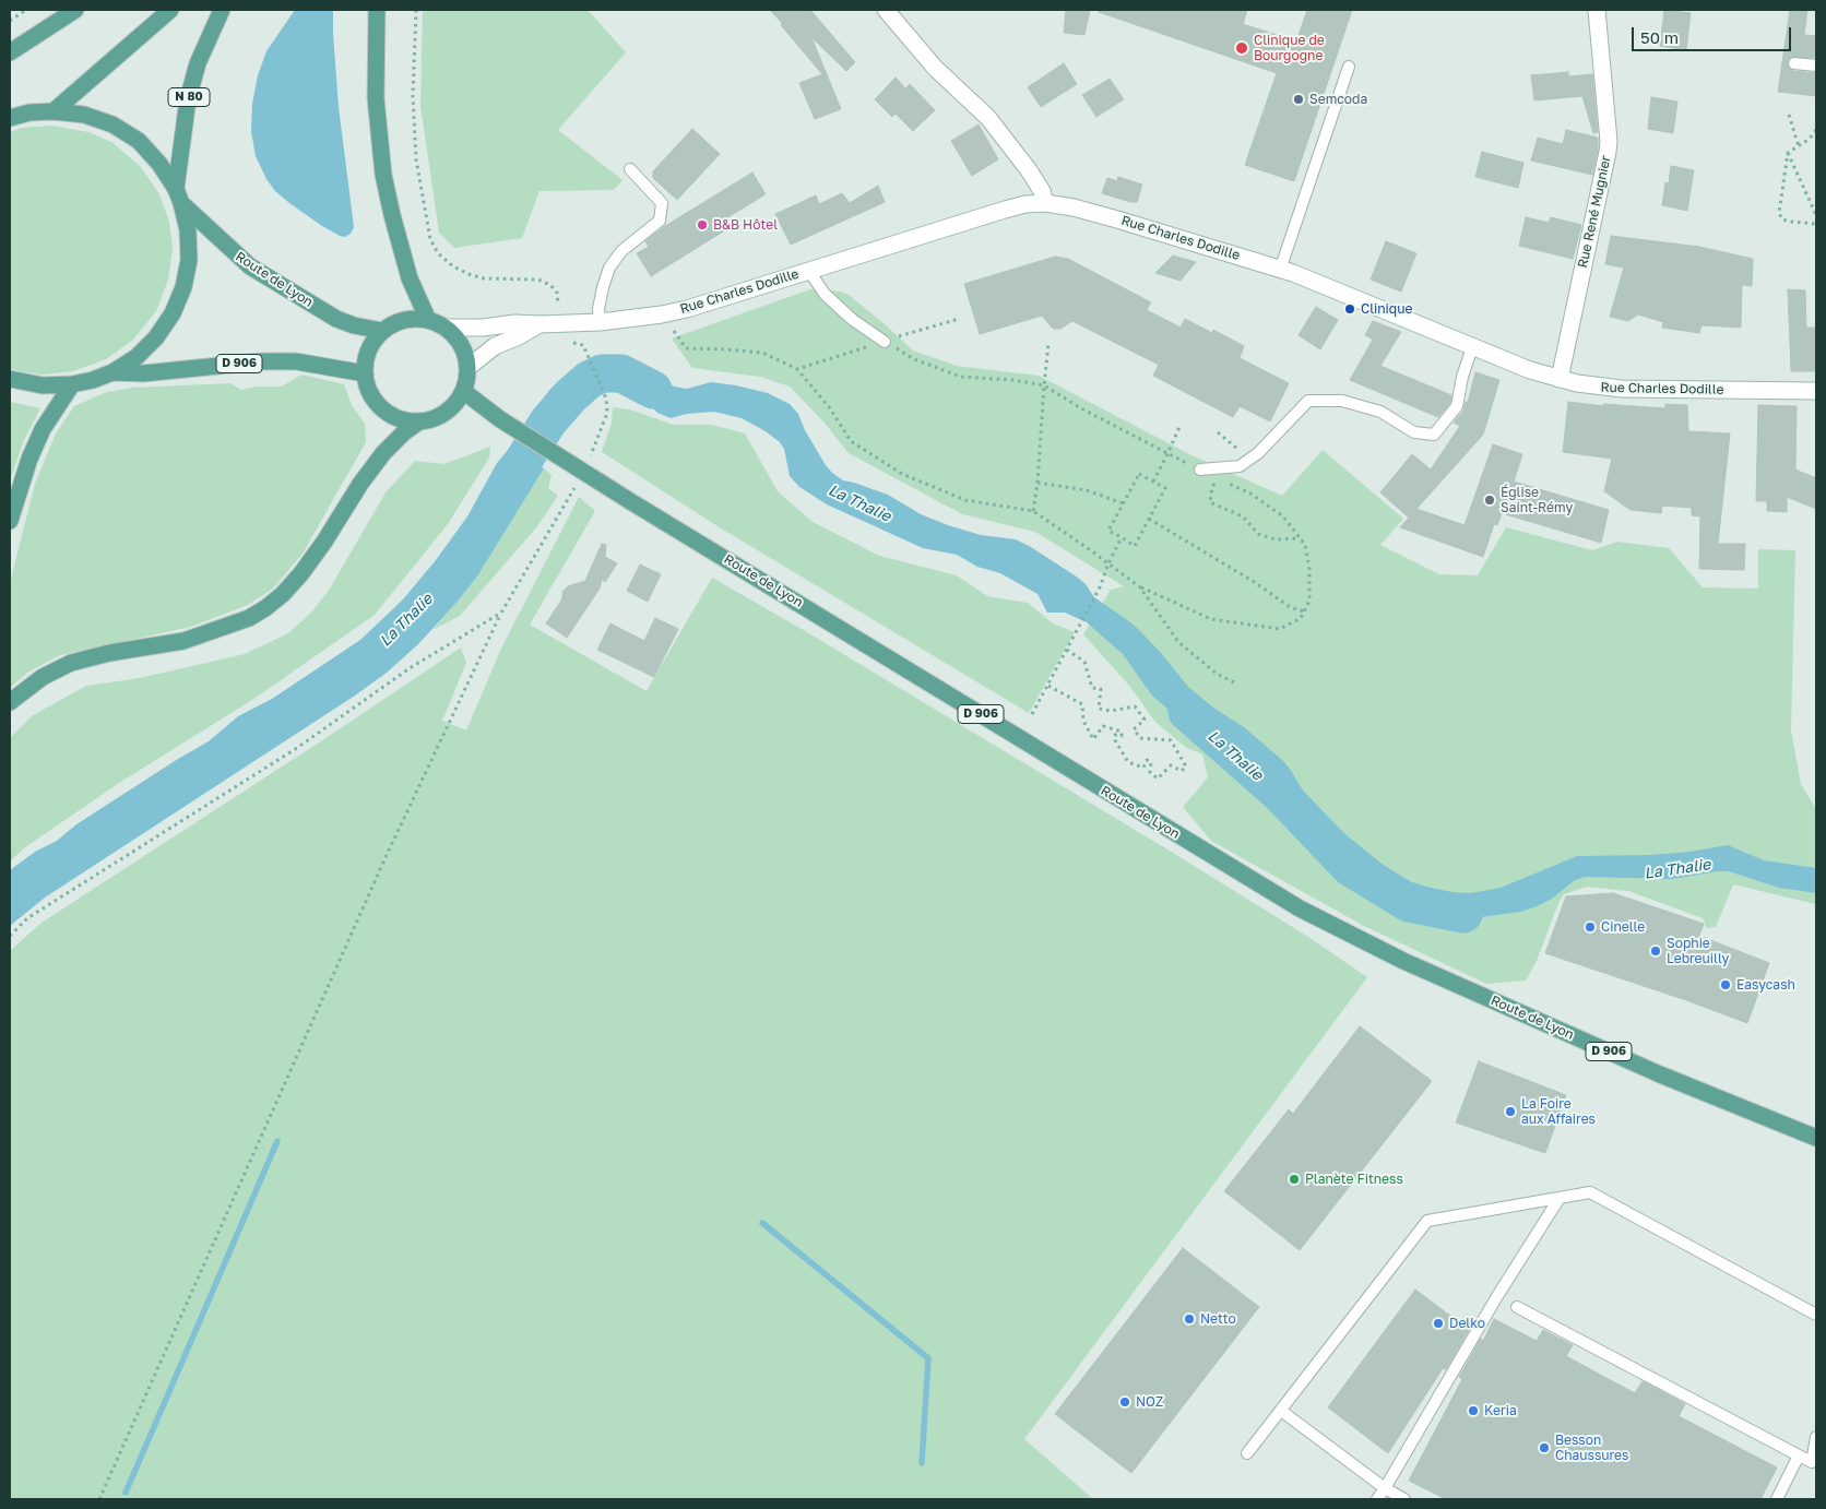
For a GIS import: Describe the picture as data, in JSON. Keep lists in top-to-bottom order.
{
  "streets": {
    "main road": [
      "N 80",
      "Rue René Mugnier",
      "Rue Charles Dodille",
      "Route de Lyon",
      "D 906"
    ]
  },
  "crossings": [
    ["N 80", "Route de Lyon"],
    ["Rue René Mugnier", "Rue Charles Dodille"],
    ["Rue Charles Dodille", "Route de Lyon"],
    ["Rue Charles Dodille", "D 906"],
    ["Route de Lyon", "D 906"]
  ],
  "water": ["La Thalie"],
  "places": [
    "Clinique de Bourgogne",
    "Semcoda",
    "B&B Hôtel",
    "Clinique",
    "Église Saint-Rémy",
    "Cinelle",
    "Sophie Lebreuilly",
    "Easycash",
    "La Foire aux Affaires",
    "Planète Fitness",
    "Netto",
    "Delko",
    "NOZ",
    "Keria",
    "Besson Chaussures"
  ],
  "scale_bar": "50 m"
}
